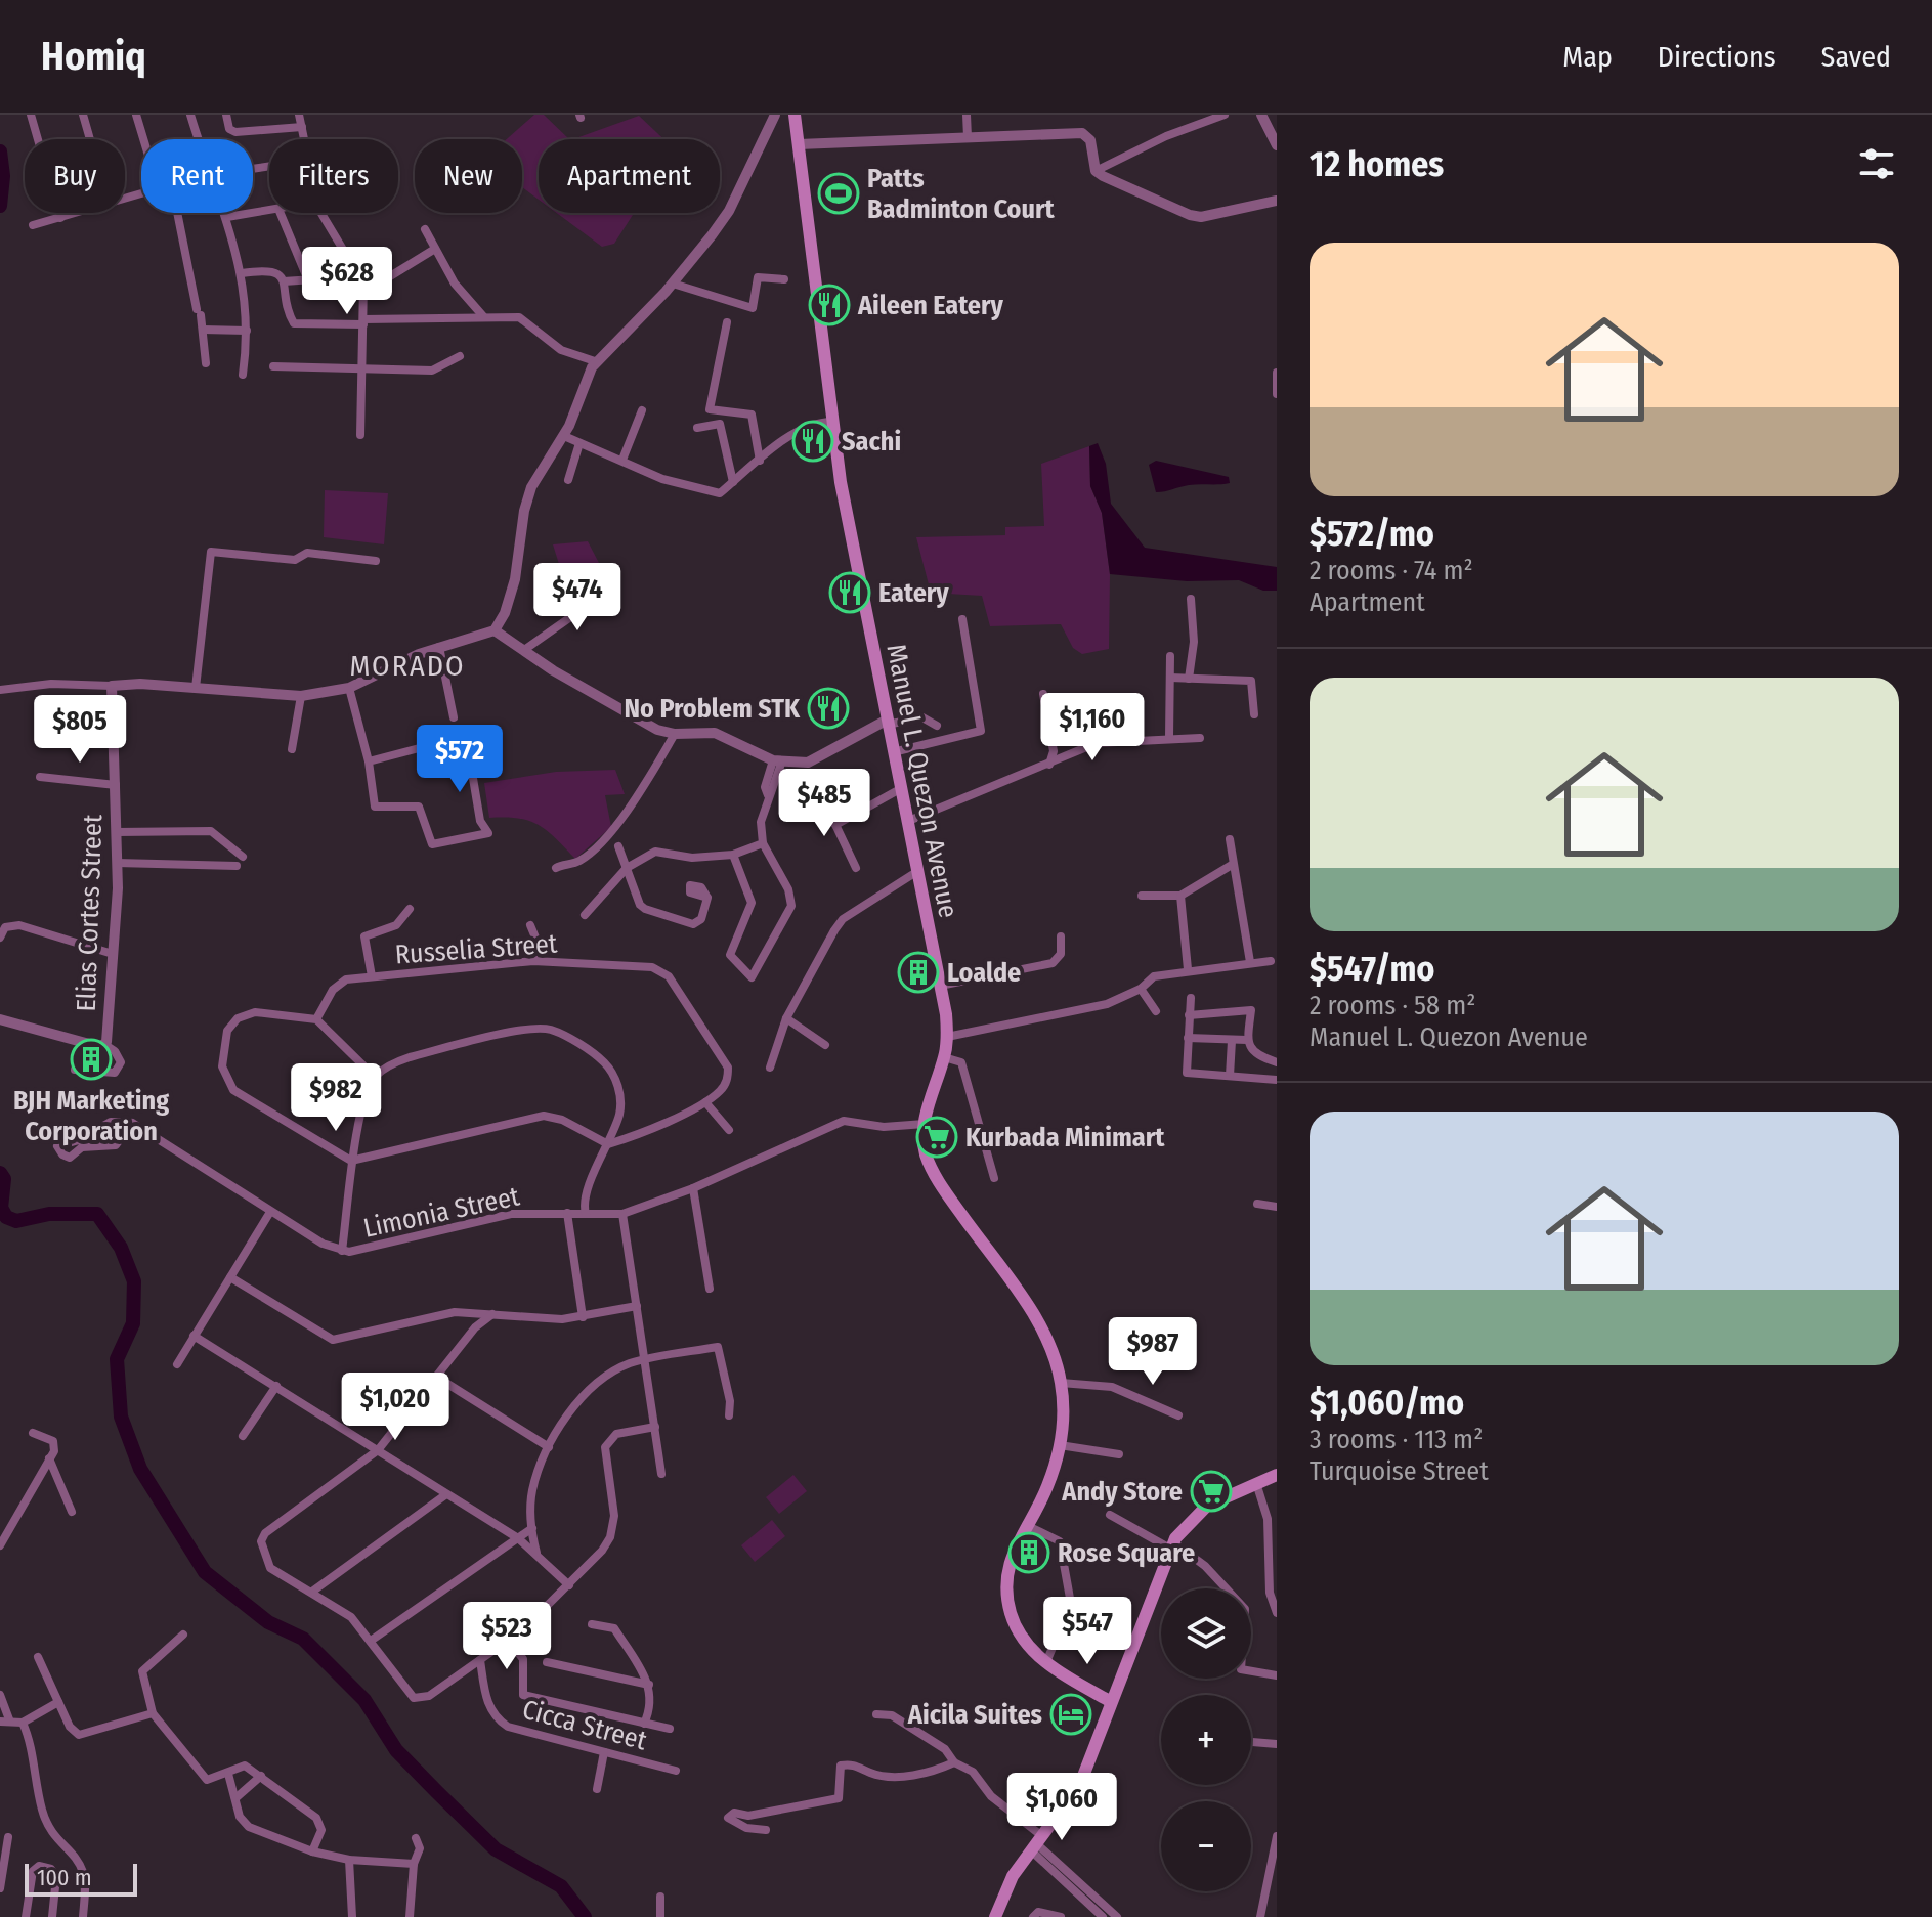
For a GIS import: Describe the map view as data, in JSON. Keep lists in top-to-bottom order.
{
  "streets": {
    "main road": ["Manuel L. Quezon Avenue"],
    "street": [
      "Elias Cortes Street",
      "Russelia Street",
      "Limonia Street",
      "Cicca Street"
    ]
  },
  "crossings": [
    ["Manuel L. Quezon Avenue", "Limonia Street"]
  ],
  "districts": ["MORADO"],
  "places": {
    "sports": ["Patts Badminton Court"],
    "restaurant": [
      "Aileen Eatery",
      "Sachi",
      "Eatery",
      "No Problem STK"
    ],
    "building": ["Loalde", "BJH Marketing Corporation", "Rose Square"],
    "supermarket": ["Kurbada Minimart", "Andy Store"],
    "hotel": ["Aicila Suites"]
  },
  "scale_bar": "100 m",
  "page": {
    "header": "Homiq",
    "nav": ["Map", "Directions", "Saved"],
    "heading": "12 homes",
    "chip": [
      "Buy",
      "Rent",
      "Filters",
      "New",
      "Apartment"
    ],
    "list": [
      {
        "name": "$572/mo",
        "note": "2 rooms · 74 m² · Apartment"
      },
      {
        "name": "$547/mo",
        "note": "2 rooms · 58 m² · Manuel L. Quezon Avenue"
      },
      {
        "name": "$1,060/mo",
        "note": "3 rooms · 113 m² · Turquoise Street"
      }
    ],
    "price": [
      "$628",
      "$474",
      "$1,160",
      "$805",
      "$572",
      "$485",
      "$982",
      "$987",
      "$1,020",
      "$547",
      "$523",
      "$1,060"
    ],
    "map_buttons": ["+", "−"],
    "scale": "100 m"
  }
}
